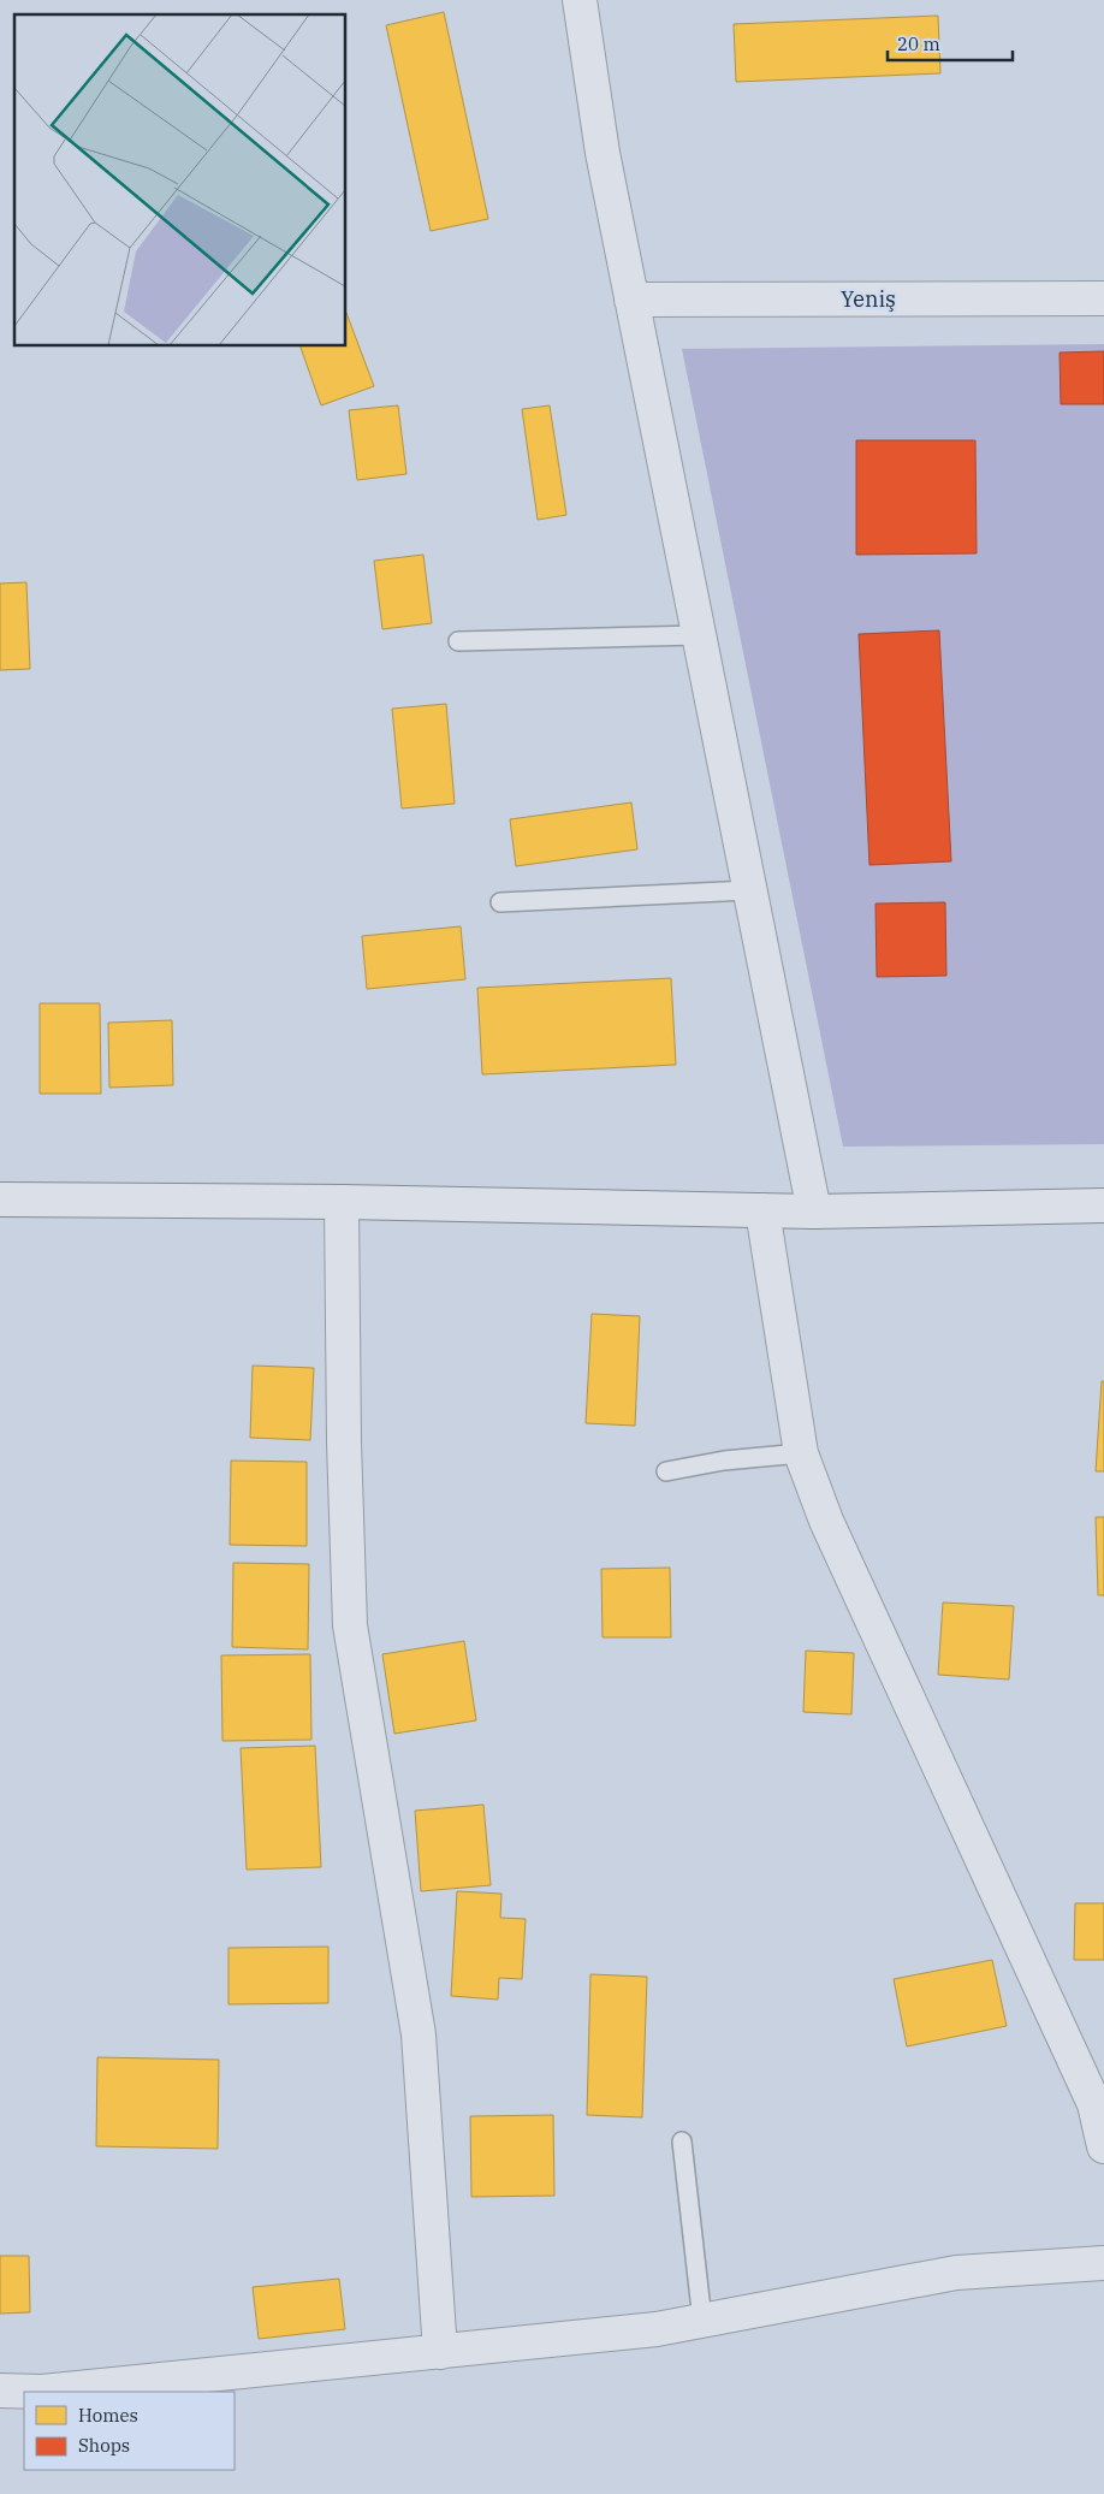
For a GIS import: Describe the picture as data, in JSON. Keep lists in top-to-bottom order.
{
  "streets": {
    "street": ["Yeniş"]
  },
  "legend": ["Homes", "Shops"],
  "scale_bar": "20 m"
}
